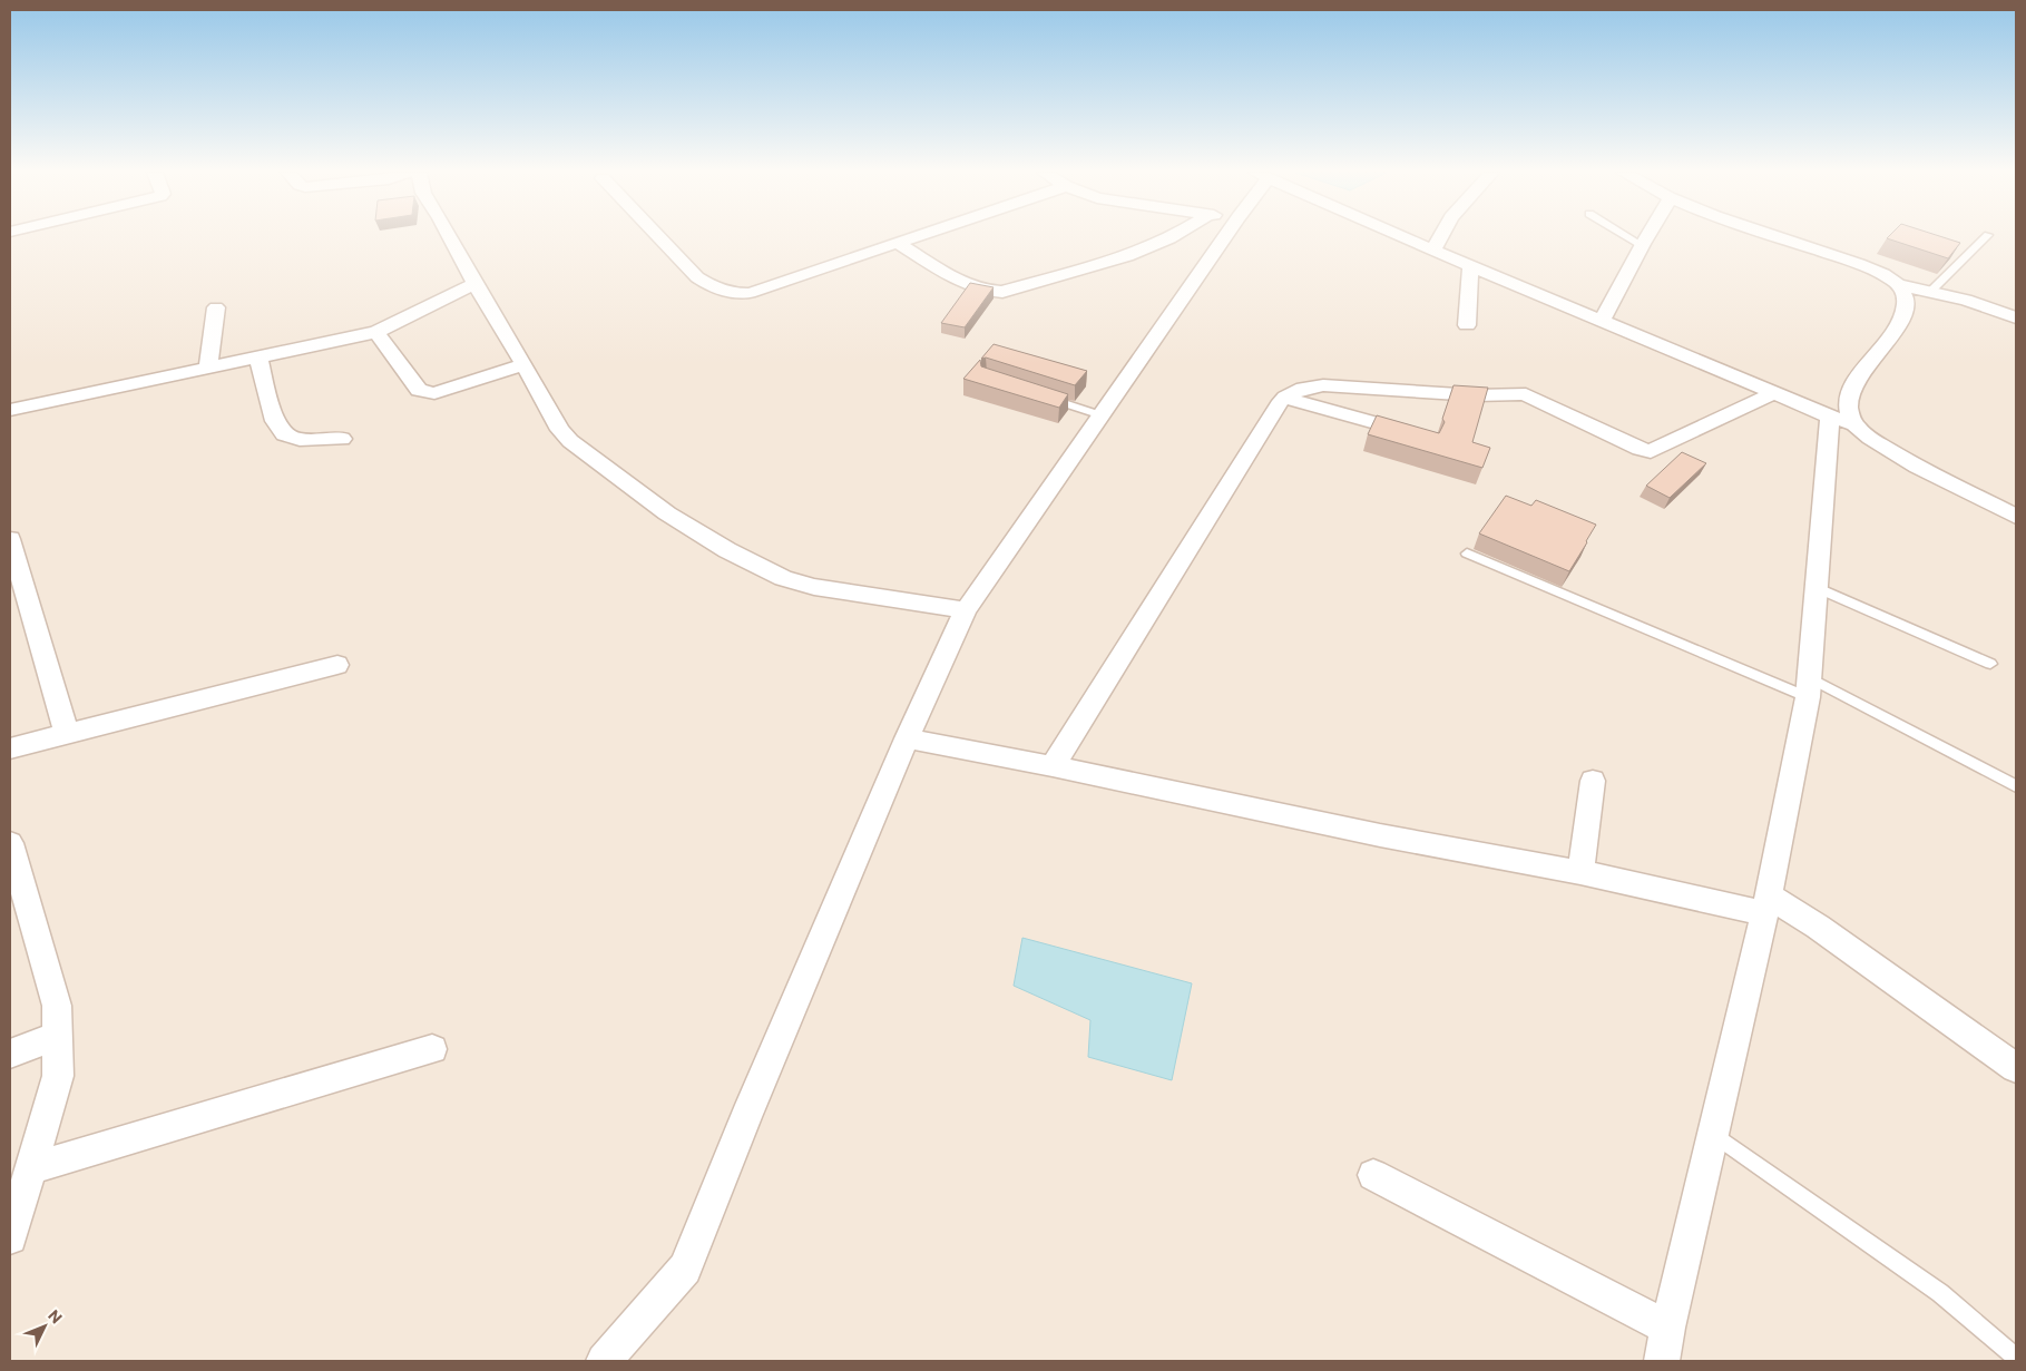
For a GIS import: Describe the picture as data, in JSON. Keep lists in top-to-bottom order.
{
  "north": "top right"
}
